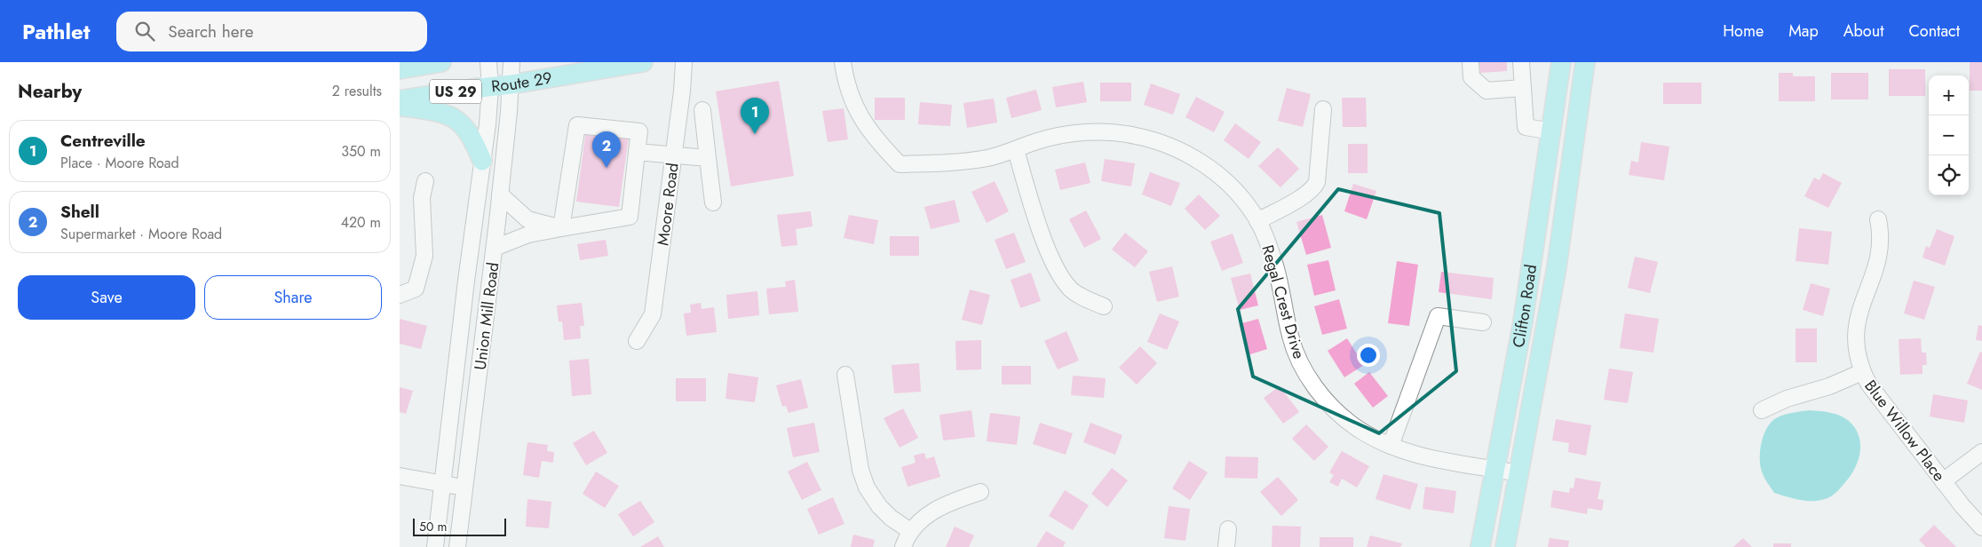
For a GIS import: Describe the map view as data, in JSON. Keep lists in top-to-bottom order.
{
  "streets": {
    "main road": ["Route 29", "US 29", "Clifton Road"],
    "street": [
      "Moore Road",
      "Regal Crest Drive",
      "Union Mill Road",
      "Blue Willow Place"
    ]
  },
  "crossings": [
    ["Route 29", "Union Mill Road"],
    ["Regal Crest Drive", "Clifton Road"]
  ],
  "scale_bar": "50 m",
  "page": {
    "header": "Pathlet",
    "search": "Search here",
    "nav": [
      "Home",
      "Map",
      "About",
      "Contact"
    ],
    "heading": ["Nearby", "2 results"],
    "map_buttons": ["+", "−"],
    "pins": ["1", "2"],
    "list": [
      {
        "mark": "1",
        "name": "Centreville",
        "note": "Place · Moore Road",
        "value": "350 m"
      },
      {
        "mark": "2",
        "name": "Shell",
        "note": "Supermarket · Moore Road",
        "value": "420 m"
      }
    ],
    "buttons": ["Save", "Share"],
    "scale": "50 m"
  }
}
